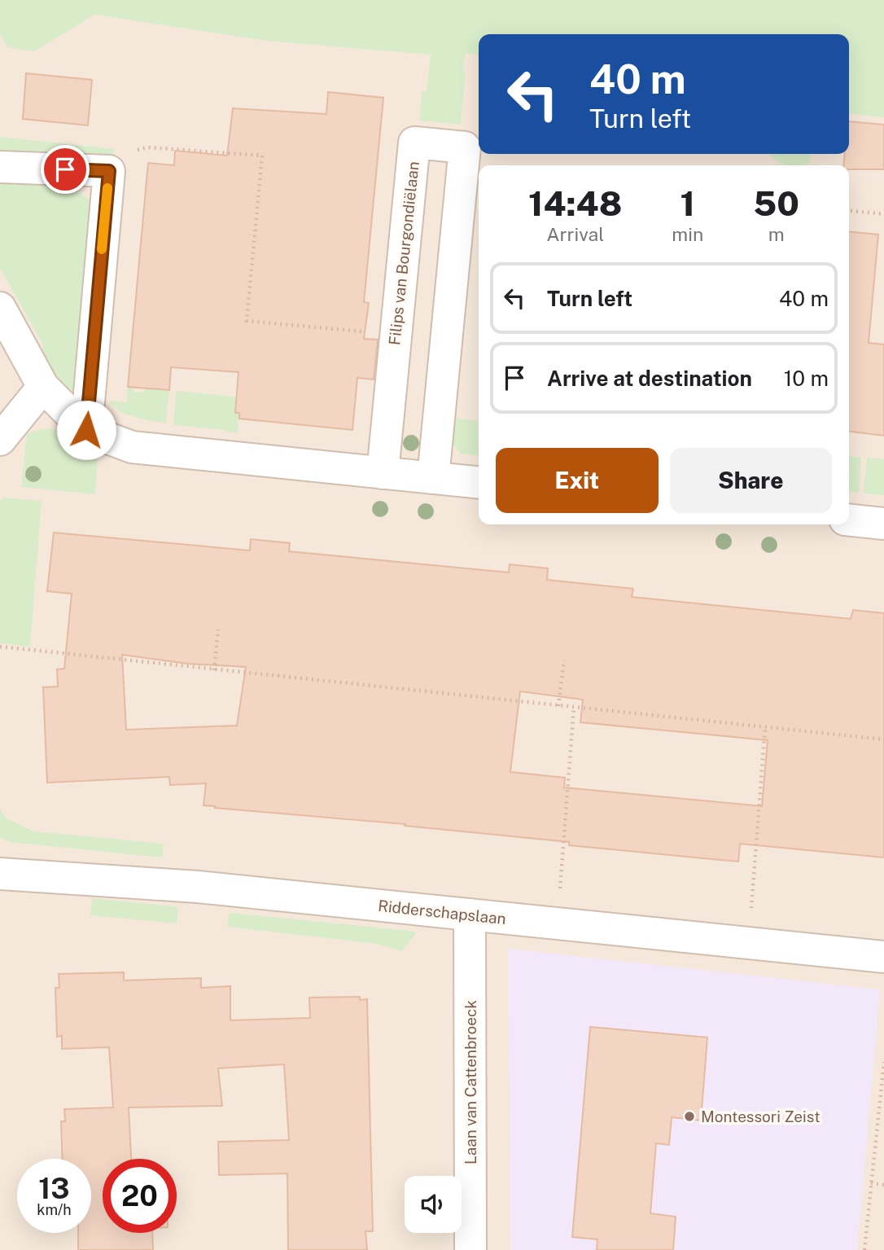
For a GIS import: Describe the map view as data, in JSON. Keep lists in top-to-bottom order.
{
  "streets": {
    "street": ["Filips van Bourgondiëlaan", "Ridderschapslaan", "Laan van Cattenbroeck"]
  },
  "crossings": [
    ["Ridderschapslaan", "Laan van Cattenbroeck"]
  ],
  "places": ["Montessori Zeist"],
  "page": {
    "turn": ["40 m", "Turn left"],
    "eta": [
      "14:48",
      "Arrival",
      "1",
      "min",
      "50",
      "m"
    ],
    "list": [
      {
        "name": "Turn left",
        "value": "40 m"
      },
      {
        "name": "Arrive at destination",
        "value": "10 m"
      }
    ],
    "buttons": ["Exit", "Share"],
    "speed": "13 km/h",
    "limit": "20"
  }
}
